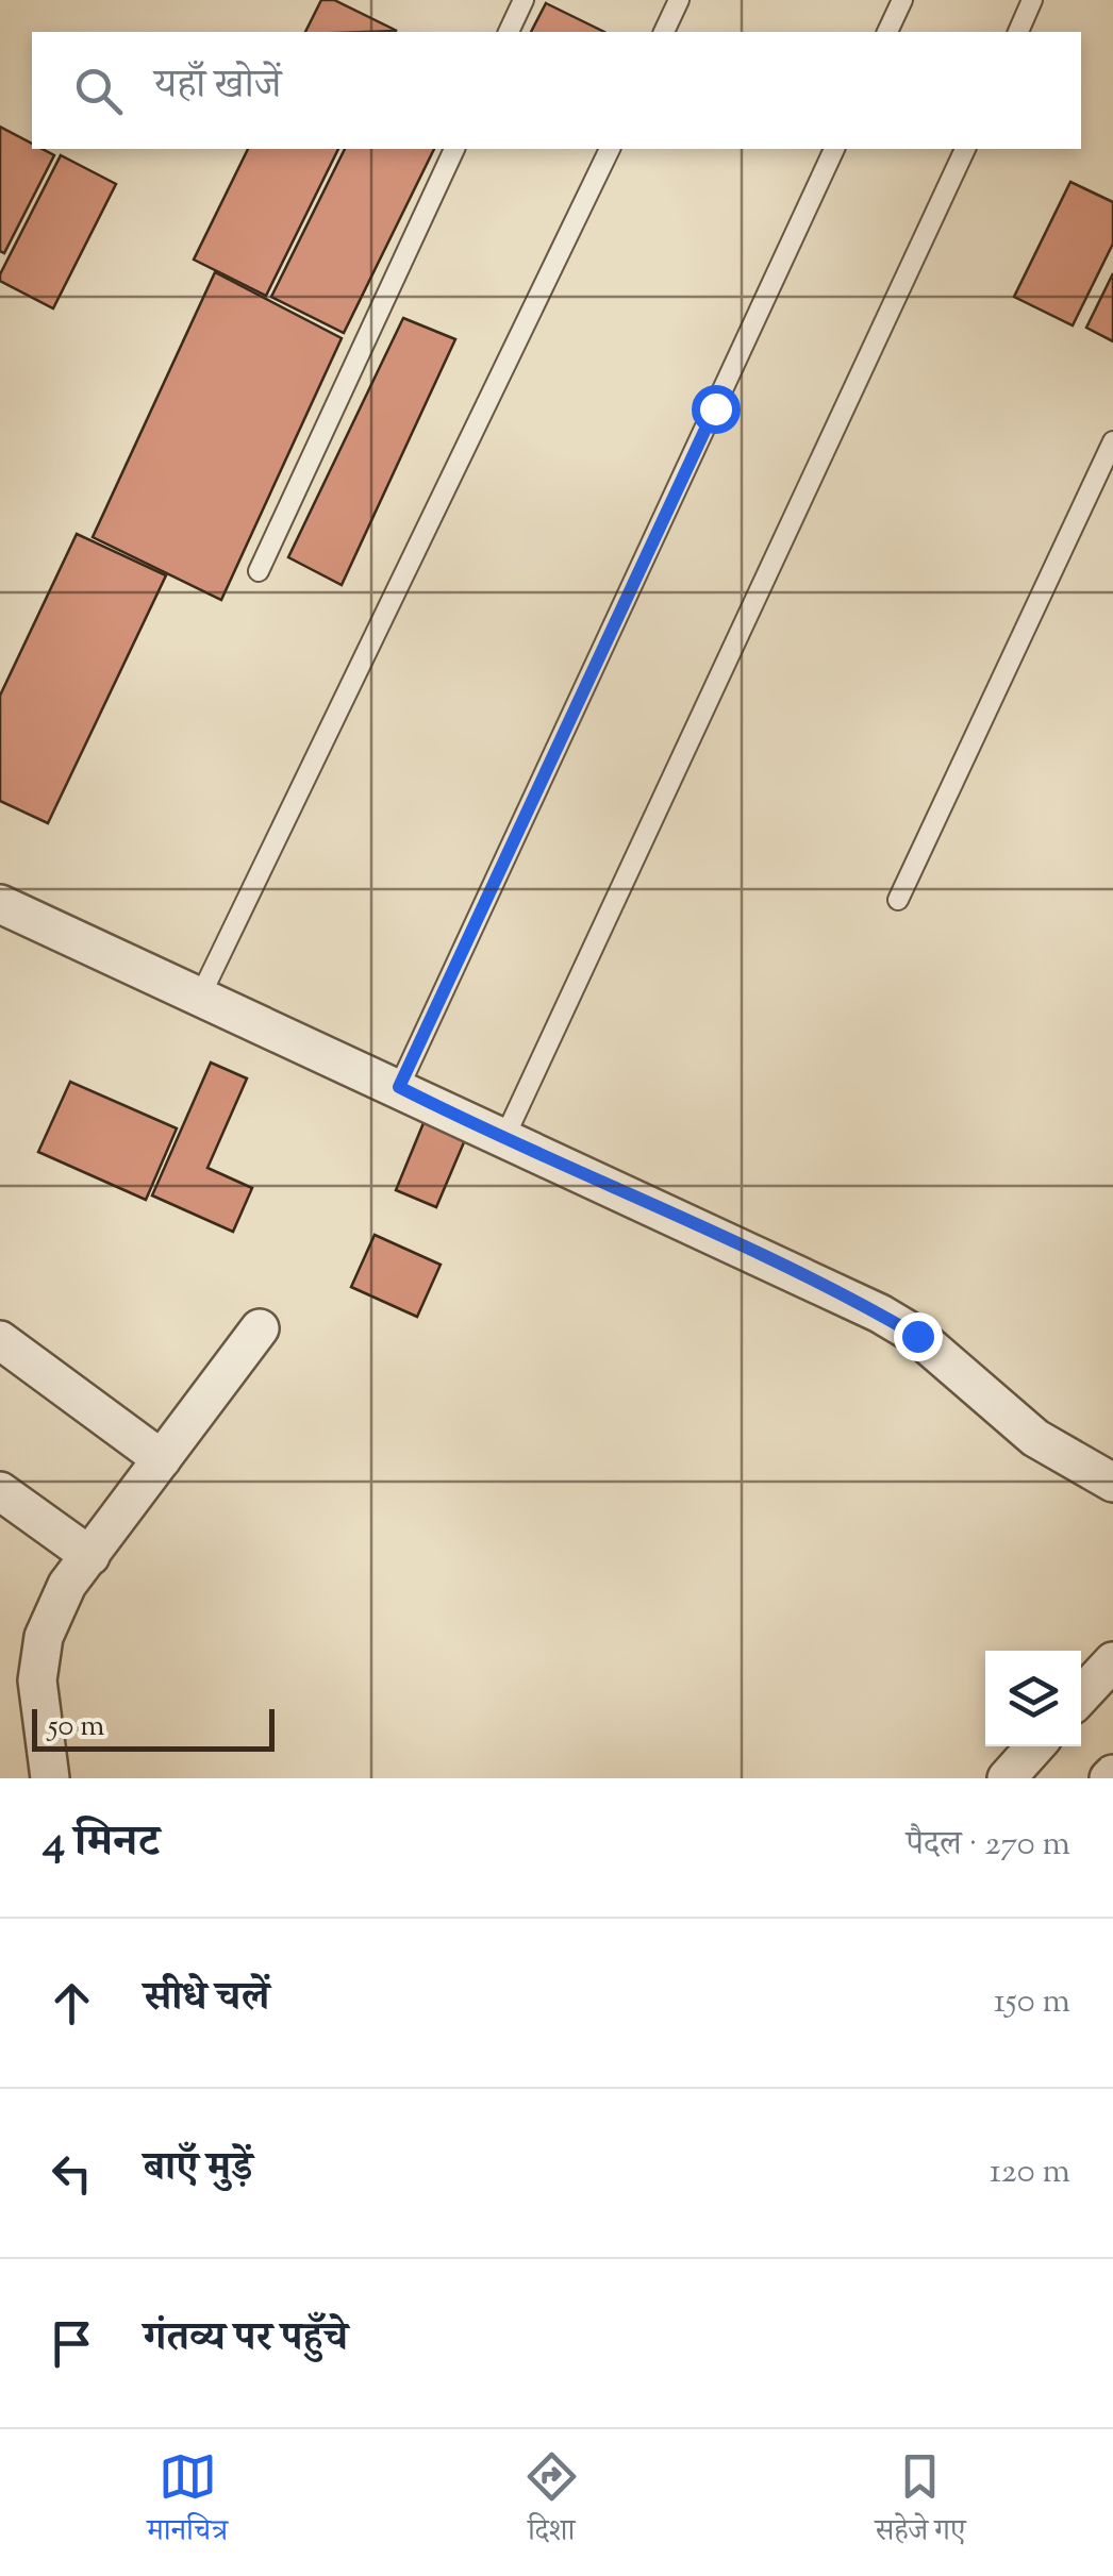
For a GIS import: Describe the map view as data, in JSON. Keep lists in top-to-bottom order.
{
  "scale_bar": "50 m",
  "page": {
    "search": "यहाँ खोजें",
    "scale": "50 m",
    "heading": ["4 मिनट", "पैदल · 270 m"],
    "list": [
      ["सीधे चलें", "150 m"],
      ["बाएँ मुड़ें", "120 m"],
      "गंतव्य पर पहुँचे"
    ],
    "nav": ["मानचित्र", "दिशा", "सहेजे गए"]
  }
}
